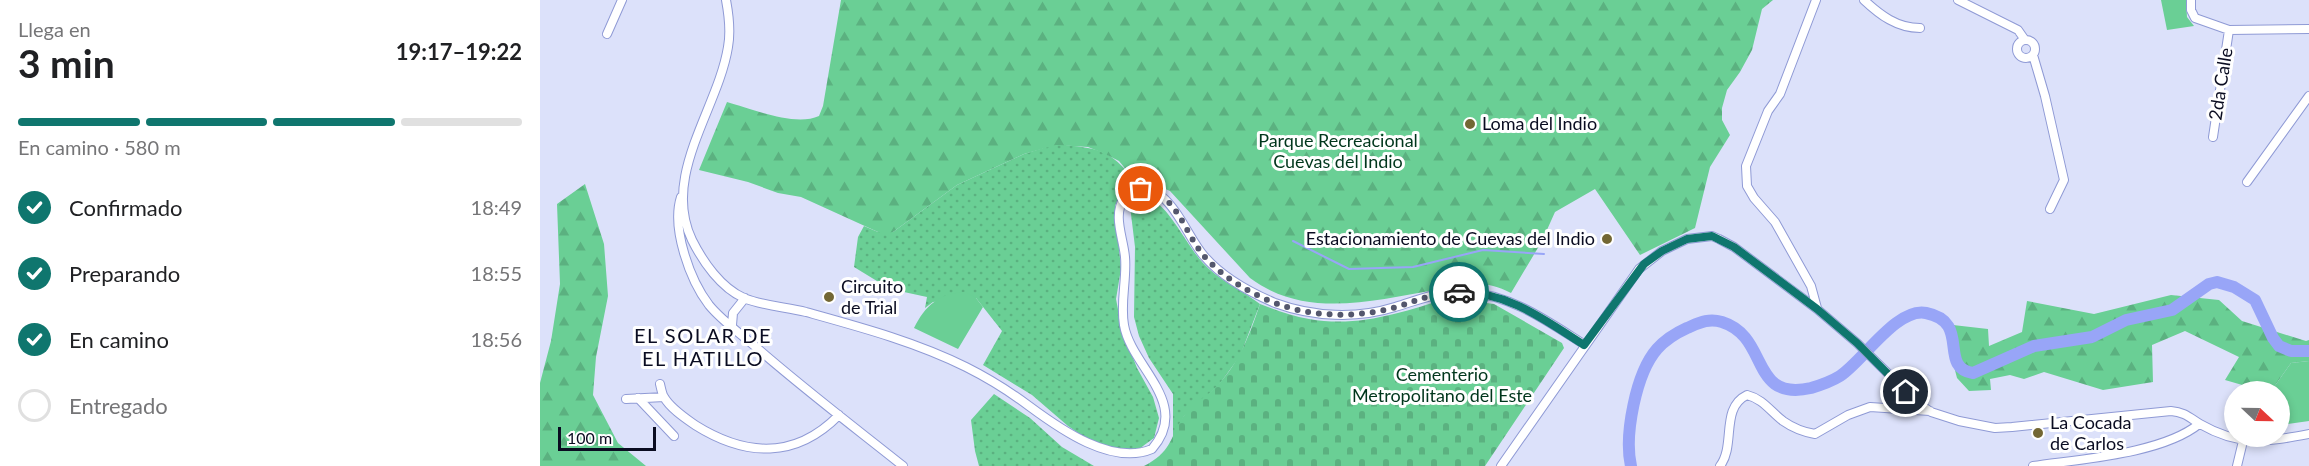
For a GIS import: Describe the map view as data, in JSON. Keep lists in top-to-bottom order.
{
  "streets": {
    "street": ["2da Calle"]
  },
  "districts": ["EL SOLAR DE EL HATILLO"],
  "parks": ["Parque Recreacional Cuevas del Indio", "Cementerio Metropolitano del Este"],
  "places": [
    "Loma del Indio",
    "Estacionamiento de Cuevas del Indio",
    "Circuito de Trial",
    "La Cocada de Carlos"
  ],
  "scale_bar": "100 m",
  "north": "right",
  "page": {
    "heading": ["3 min", "Llega en", "19:17–19:22"],
    "bar": "En camino · 580 m",
    "list": [
      ["Confirmado", "18:49"],
      ["Preparando", "18:55"],
      ["En camino", "18:56"],
      "Entregado"
    ],
    "scale": "100 m"
  }
}
